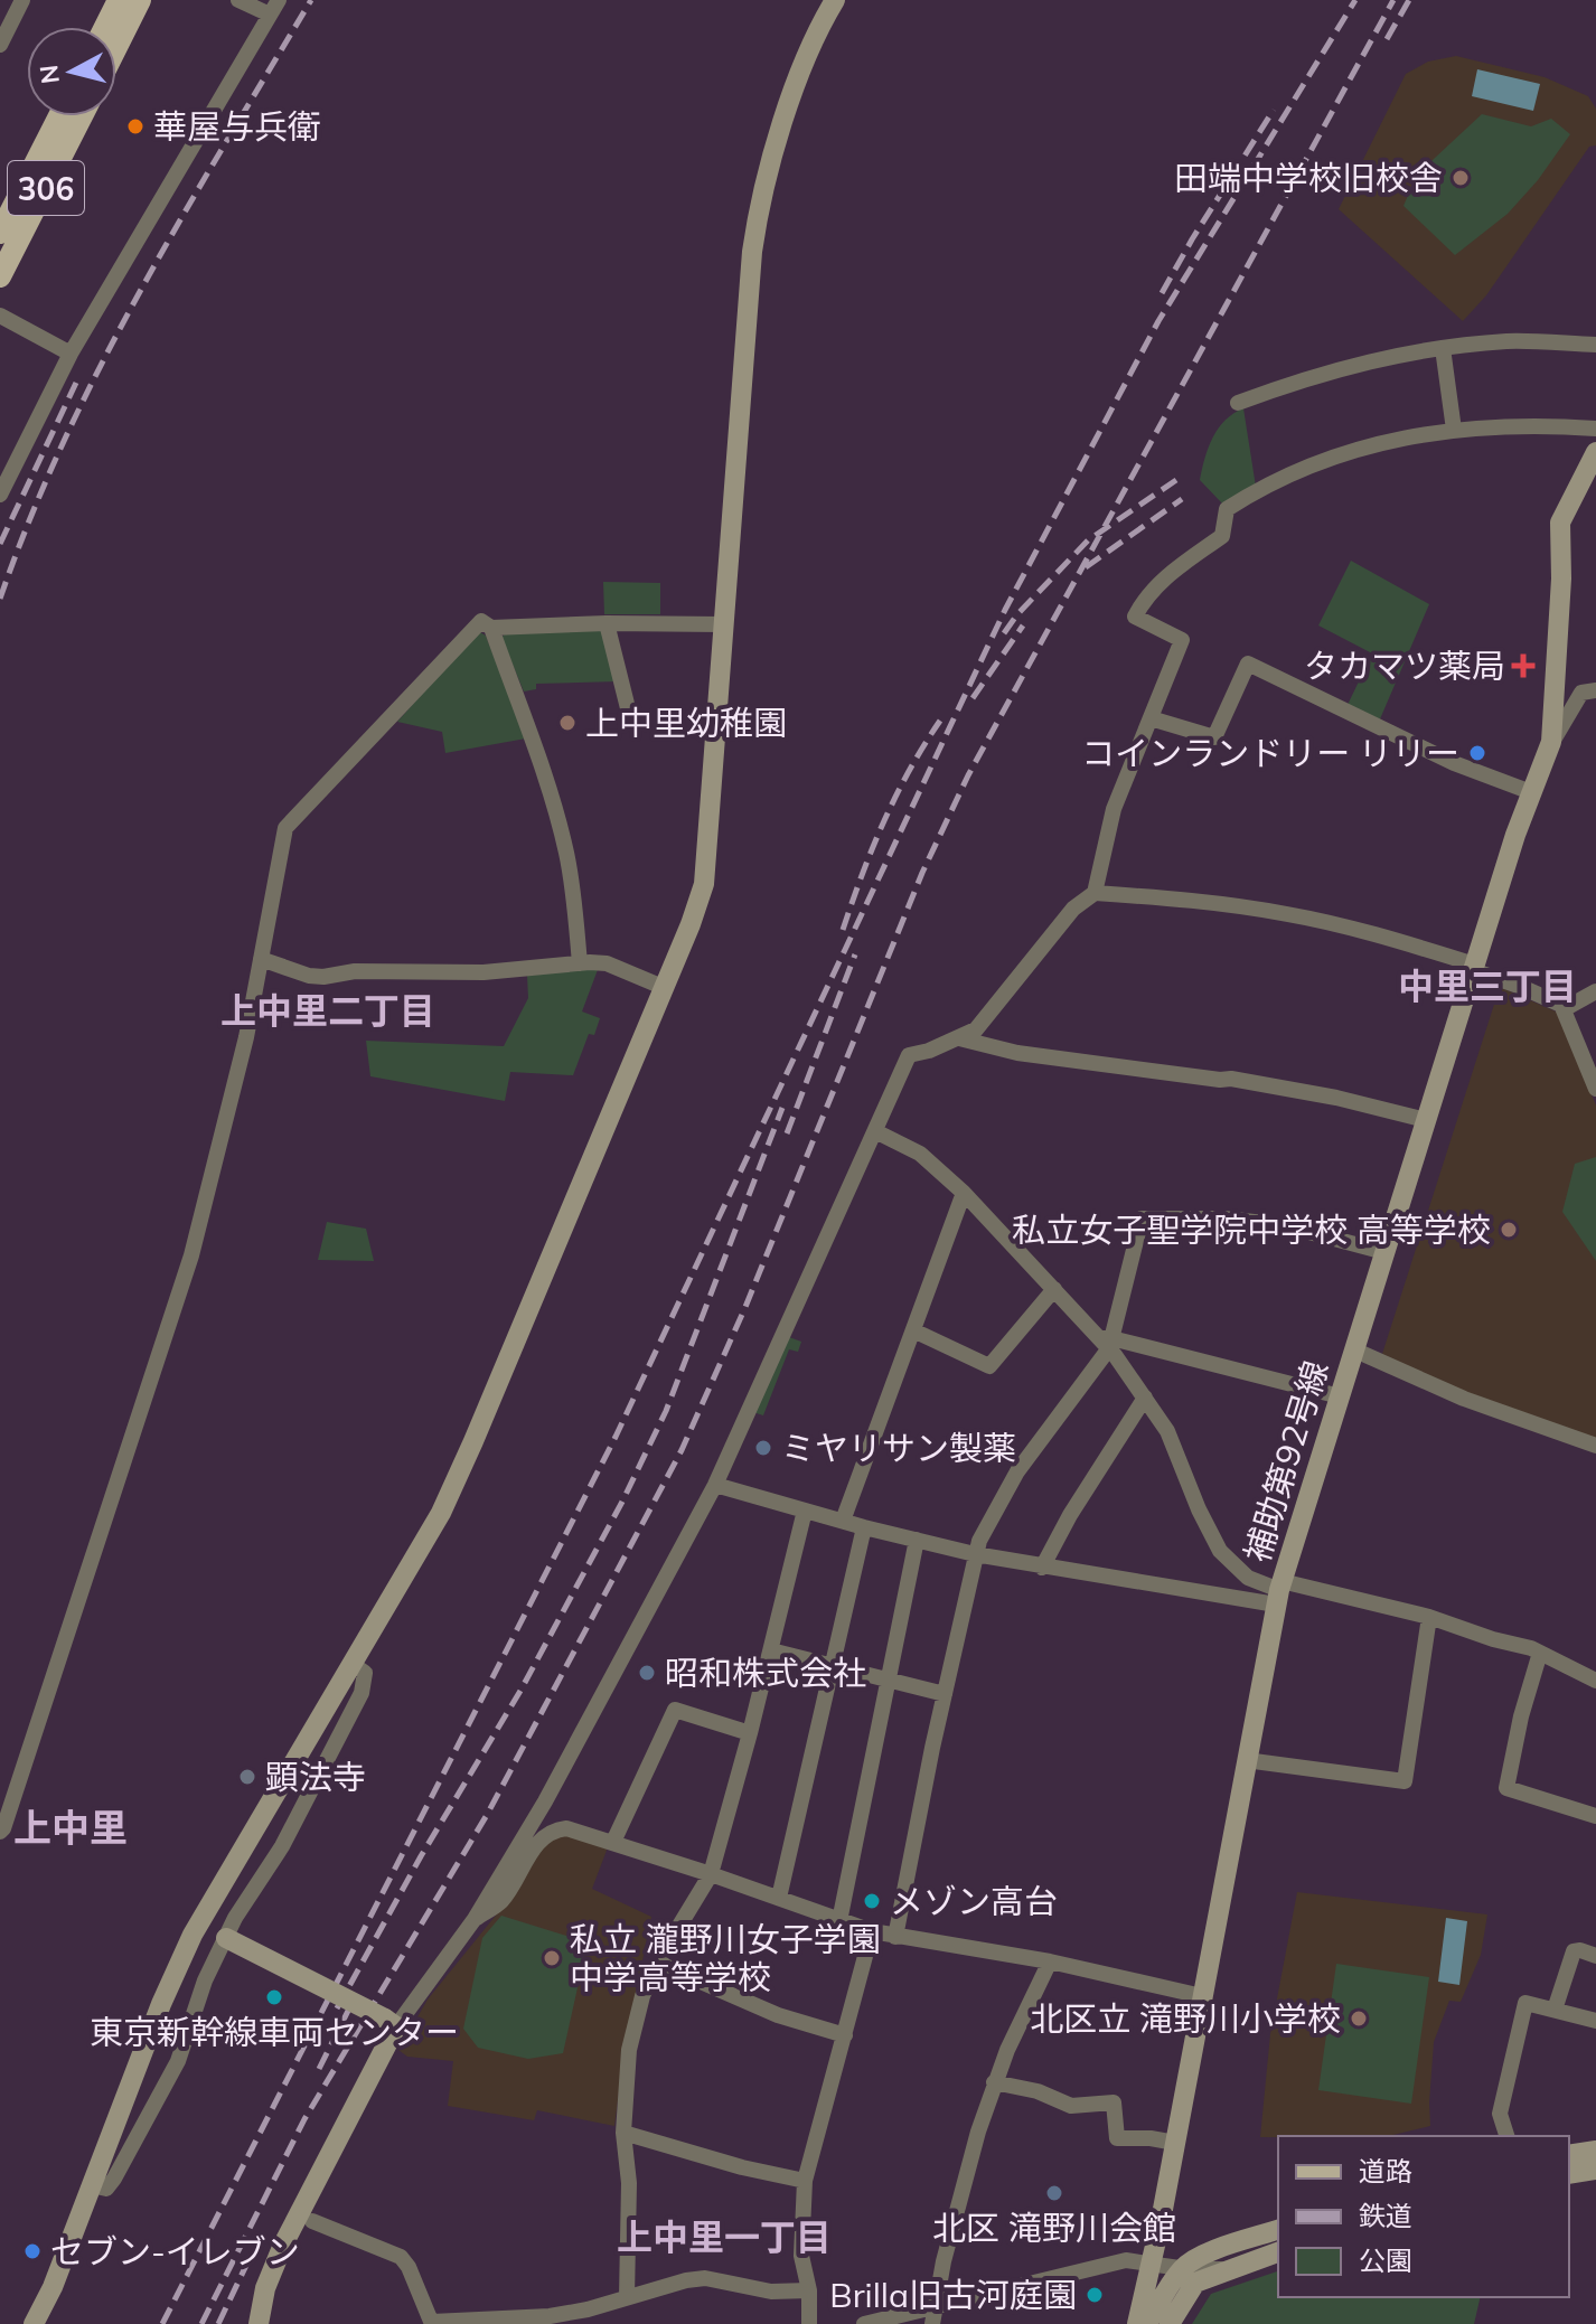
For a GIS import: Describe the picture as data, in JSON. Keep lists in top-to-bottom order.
{
  "streets": {
    "main road": ["306"],
    "street": ["補助第92号線"]
  },
  "districts": [
    "中里三丁目",
    "上中里二丁目",
    "上中里",
    "上中里一丁目"
  ],
  "places": {
    "other": [
      "華屋与兵衛",
      "田端中学校旧校舎",
      "上中里幼稚園",
      "コインランドリー リリー",
      "私立女子聖学院中学校 高等学校",
      "ミヤリサン製薬",
      "昭和株式会社",
      "顕法寺",
      "メゾン高台",
      "私立 瀧野川女子学園 中学高等学校",
      "東京新幹線車両センター",
      "北区立 滝野川小学校",
      "北区 滝野川会館",
      "セブン-イレブン",
      "Brilla旧古河庭園"
    ],
    "health": ["タカマツ薬局"]
  },
  "legend": ["道路", "鉄道", "公園"],
  "north": "left"
}
